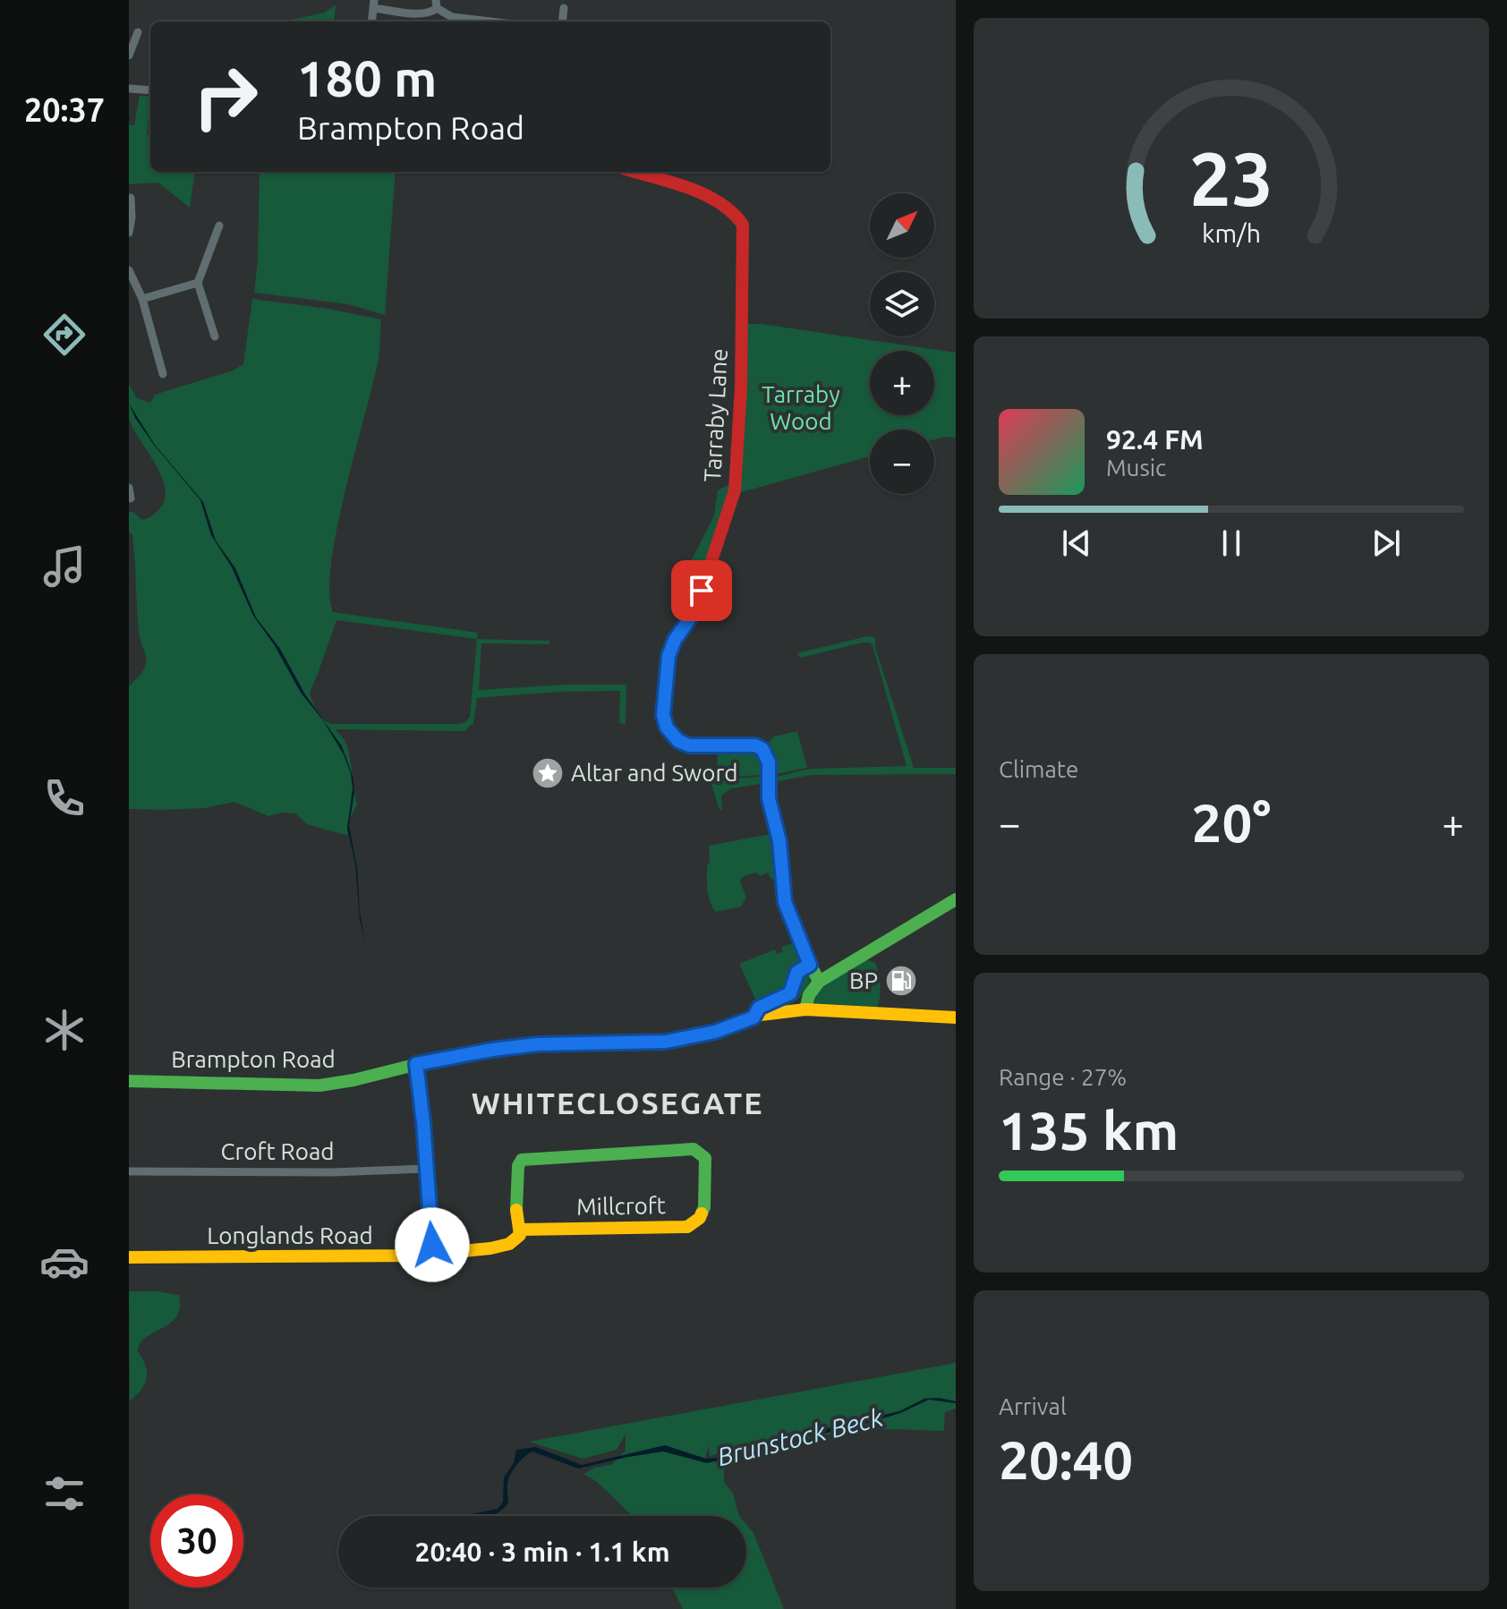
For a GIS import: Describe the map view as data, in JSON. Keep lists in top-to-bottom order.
{
  "streets": {
    "street": [
      "Tarraby Lane",
      "Brampton Road",
      "Croft Road",
      "Millcroft",
      "Longlands Road"
    ]
  },
  "districts": ["WHITECLOSEGATE"],
  "water": ["Brunstock Beck"],
  "parks": ["Tarraby Wood"],
  "places": {
    "place": ["Altar and Sword"],
    "fuel station": ["BP"]
  },
  "north": "top right",
  "page": {
    "tabs": "20:37",
    "turn": ["180 m", "Brampton Road"],
    "map_buttons": ["+", "−"],
    "song": ["92.4 FM", "Music"],
    "tile": [
      "Climate",
      ["Range · 27%", "135 km"],
      ["Arrival", "20:40"]
    ],
    "heat": ["−", "20°", "+"],
    "limit": "30",
    "trip": "20:40 · 3 min · 1.1 km",
    "gauge": ["23", "km/h"]
  }
}
